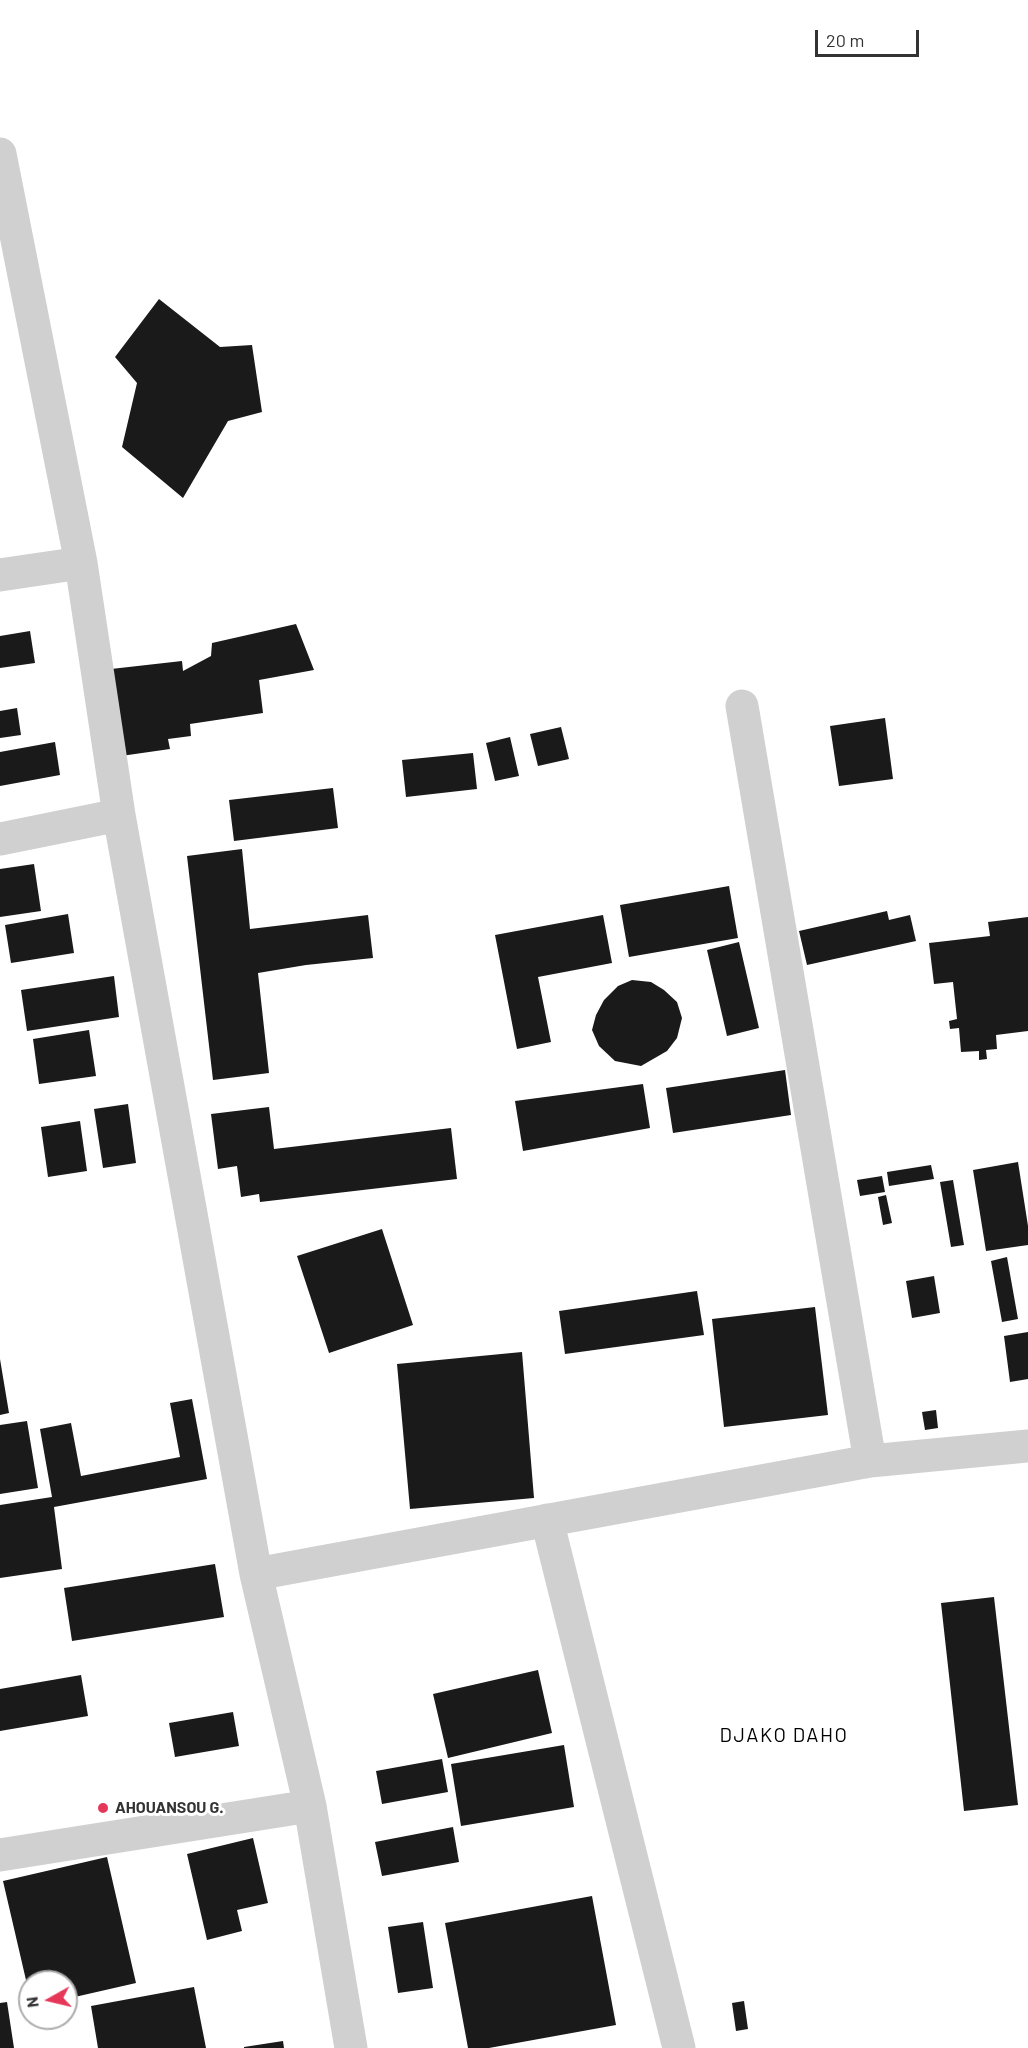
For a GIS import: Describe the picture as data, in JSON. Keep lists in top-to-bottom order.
{
  "districts": ["DJAKO DAHO"],
  "places": ["AHOUANSOU G."],
  "scale_bar": "20 m",
  "north": "left"
}
